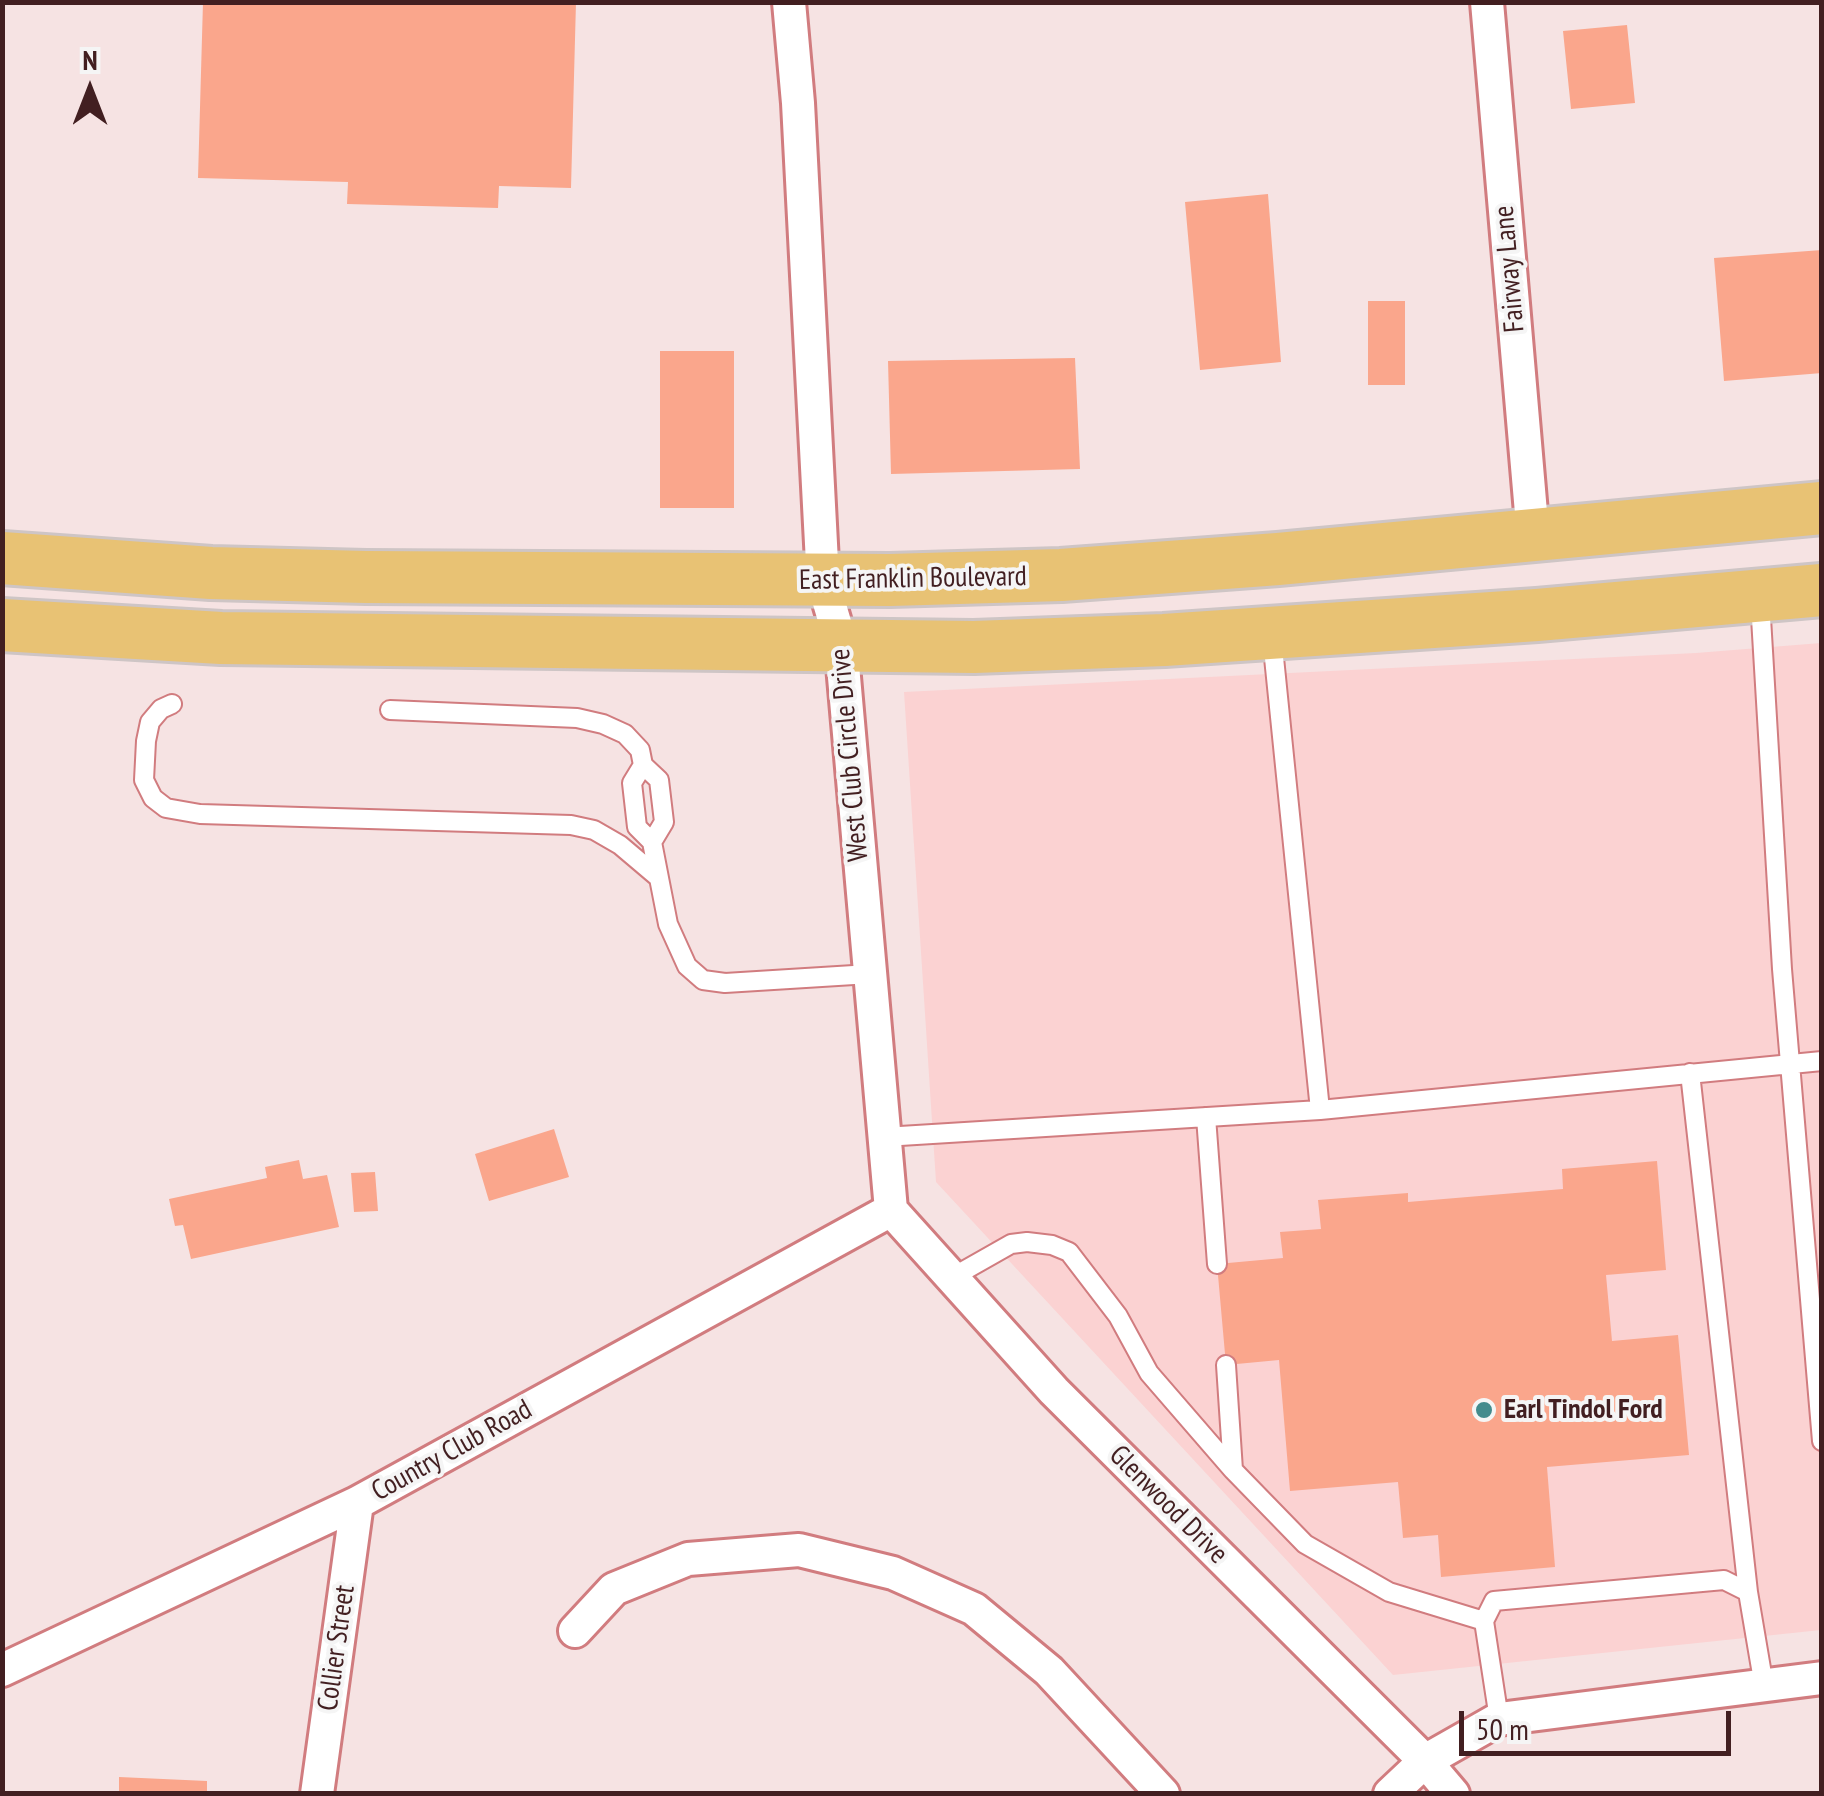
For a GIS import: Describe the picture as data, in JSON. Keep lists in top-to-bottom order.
{
  "streets": {
    "main road": ["East Franklin Boulevard"],
    "street": [
      "Fairway Lane",
      "West Club Circle Drive",
      "Country Club Road",
      "Glenwood Drive",
      "Collier Street"
    ]
  },
  "crossings": [
    ["Fairway Lane", "East Franklin Boulevard"],
    ["East Franklin Boulevard", "West Club Circle Drive"],
    ["West Club Circle Drive", "Country Club Road"],
    ["West Club Circle Drive", "Glenwood Drive"],
    ["Country Club Road", "Glenwood Drive"],
    ["Country Club Road", "Collier Street"]
  ],
  "places": ["Earl Tindol Ford"],
  "scale_bar": "50 m",
  "north": "top"
}
